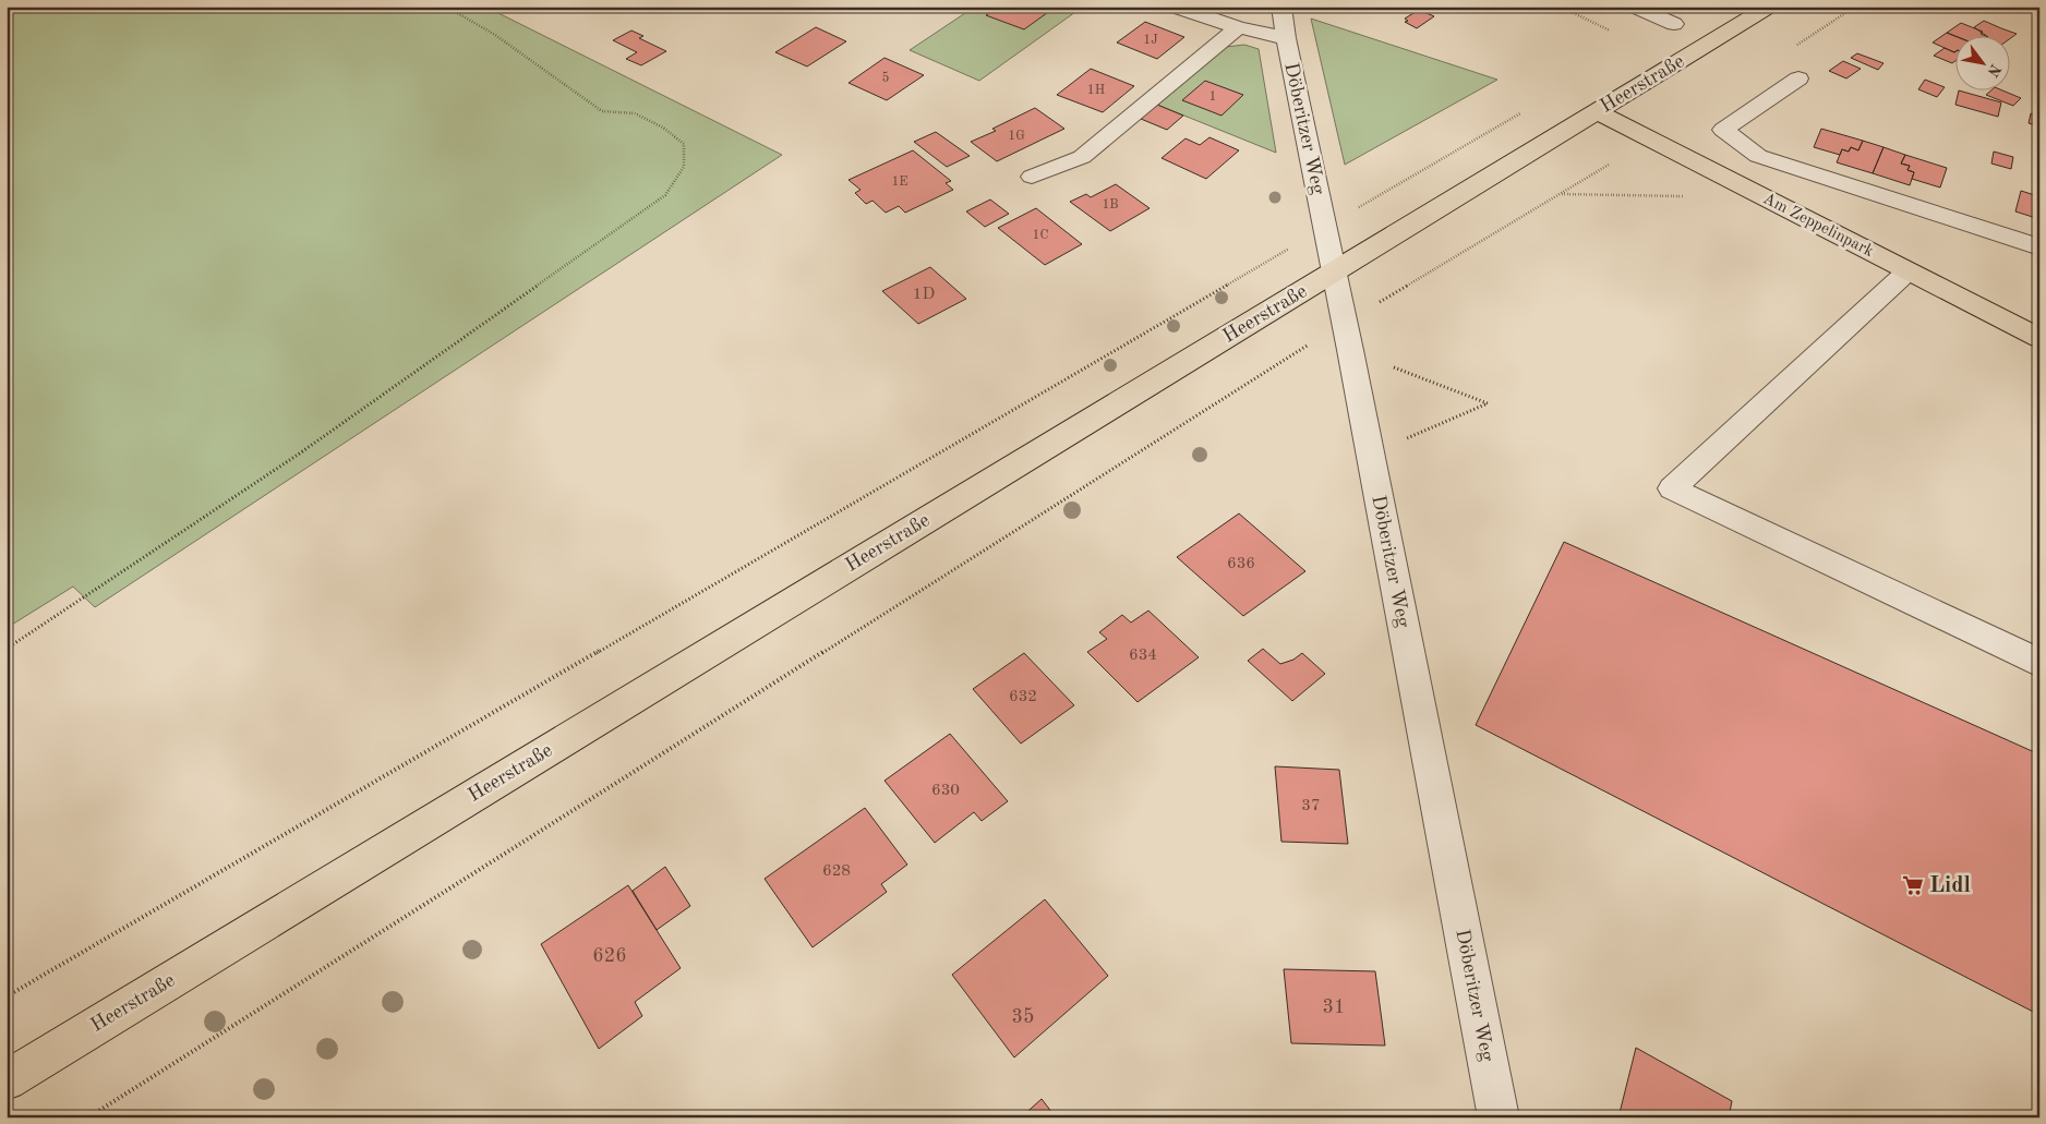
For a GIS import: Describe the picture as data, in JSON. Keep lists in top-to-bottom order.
{
  "streets": {
    "main road": ["Heerstraße", "Am Zeppelinpark"],
    "street": ["Döberitzer Weg"]
  },
  "crossings": [
    ["Heerstraße", "Döberitzer Weg"],
    ["Heerstraße", "Am Zeppelinpark"]
  ],
  "places": {
    "supermarket": ["Lidl"]
  },
  "house_numbers": [
    "1J",
    "5",
    "1H",
    "1",
    "1G",
    "1E",
    "1B",
    "1C",
    "1D",
    "636",
    "634",
    "632",
    "630",
    "37",
    "628",
    "626",
    "31",
    "35"
  ],
  "north": "bottom right"
}
